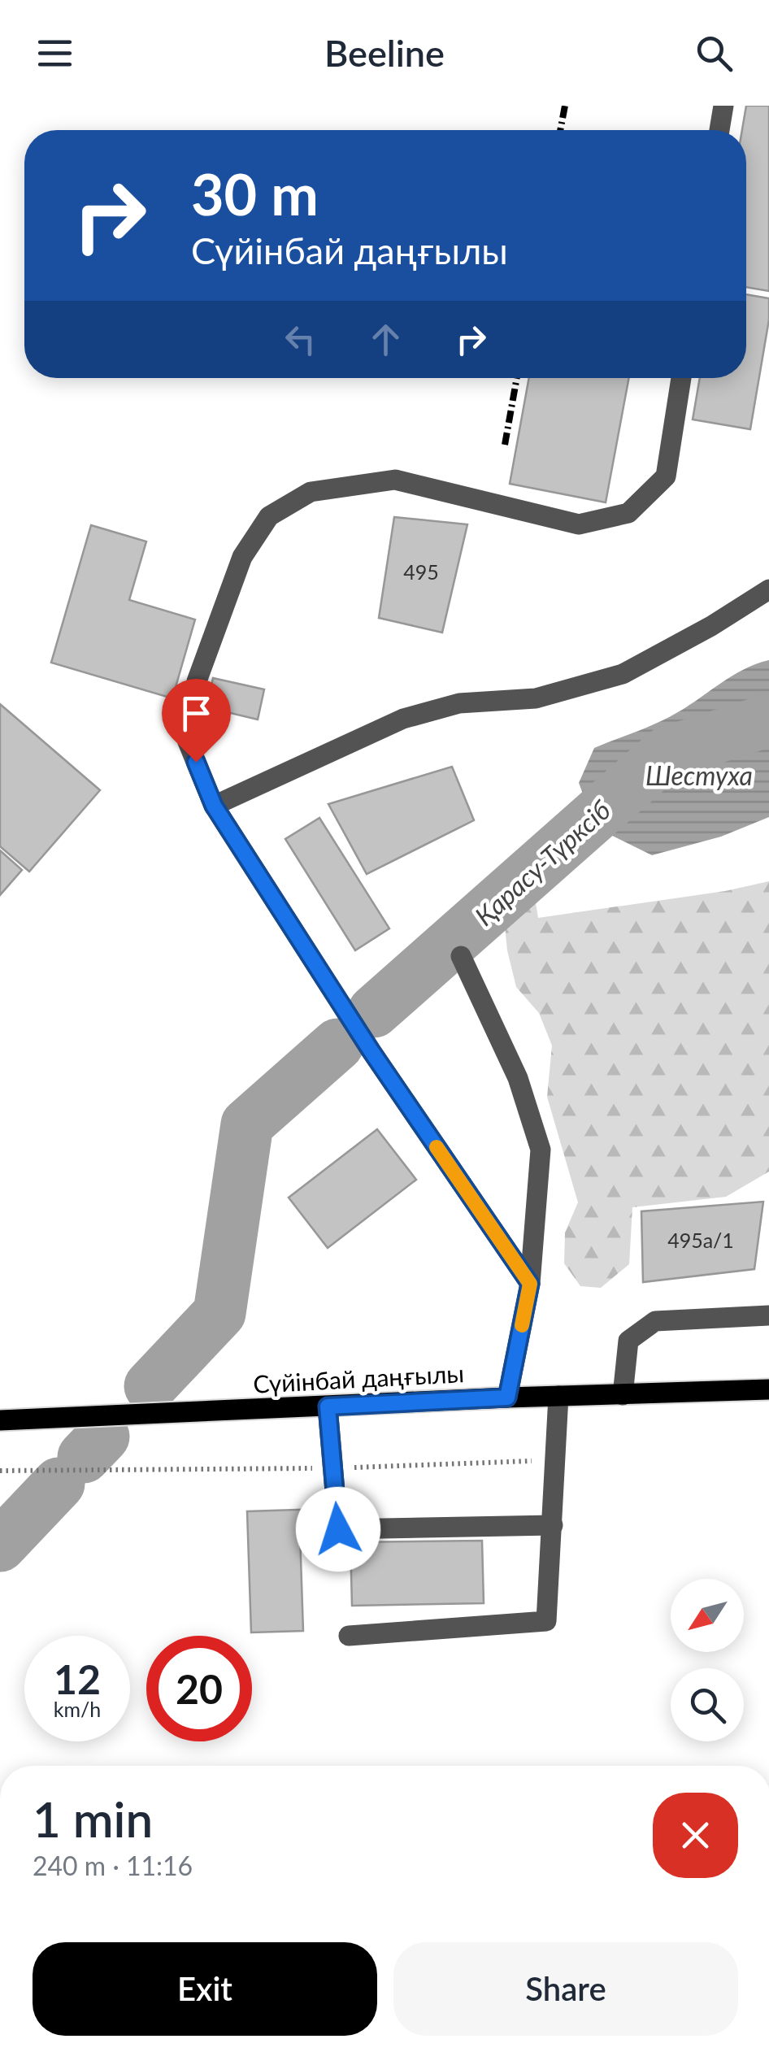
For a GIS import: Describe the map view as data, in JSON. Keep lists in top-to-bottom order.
{
  "streets": {
    "main road": ["Сүйінбай даңғылы"]
  },
  "water": ["Шестуха", "Қарасу-Түрксіб"],
  "house_numbers": ["495", "495а/1"],
  "north": "bottom left",
  "page": {
    "header": "Beeline",
    "turn": ["30 m", "Сүйінбай даңғылы"],
    "speed": "12 km/h",
    "limit": "20",
    "heading": ["1 min", "240 m · 11:16"],
    "buttons": ["Exit", "Share"]
  }
}
